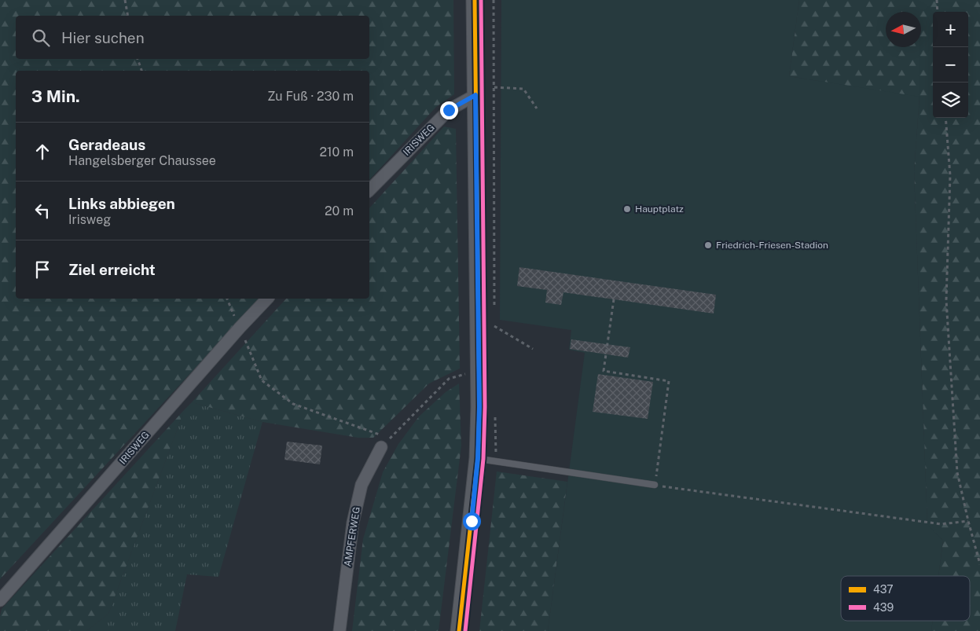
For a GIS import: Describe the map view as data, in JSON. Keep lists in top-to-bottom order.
{
  "streets": {
    "street": ["IRISWEG", "AMPFERWEG"]
  },
  "places": ["Hauptplatz", "Friedrich-Friesen-Stadion"],
  "lines": ["transit line 437", "transit line 439"],
  "legend": ["437", "439"],
  "north": "left",
  "page": {
    "map_buttons": ["+", "−"],
    "search": "Hier suchen",
    "heading": ["3 Min.", "Zu Fuß · 230 m"],
    "list": [
      ["Geradeaus", "Hangelsberger Chaussee", "210 m"],
      ["Links abbiegen", "Irisweg", "20 m"],
      "Ziel erreicht"
    ]
  }
}
